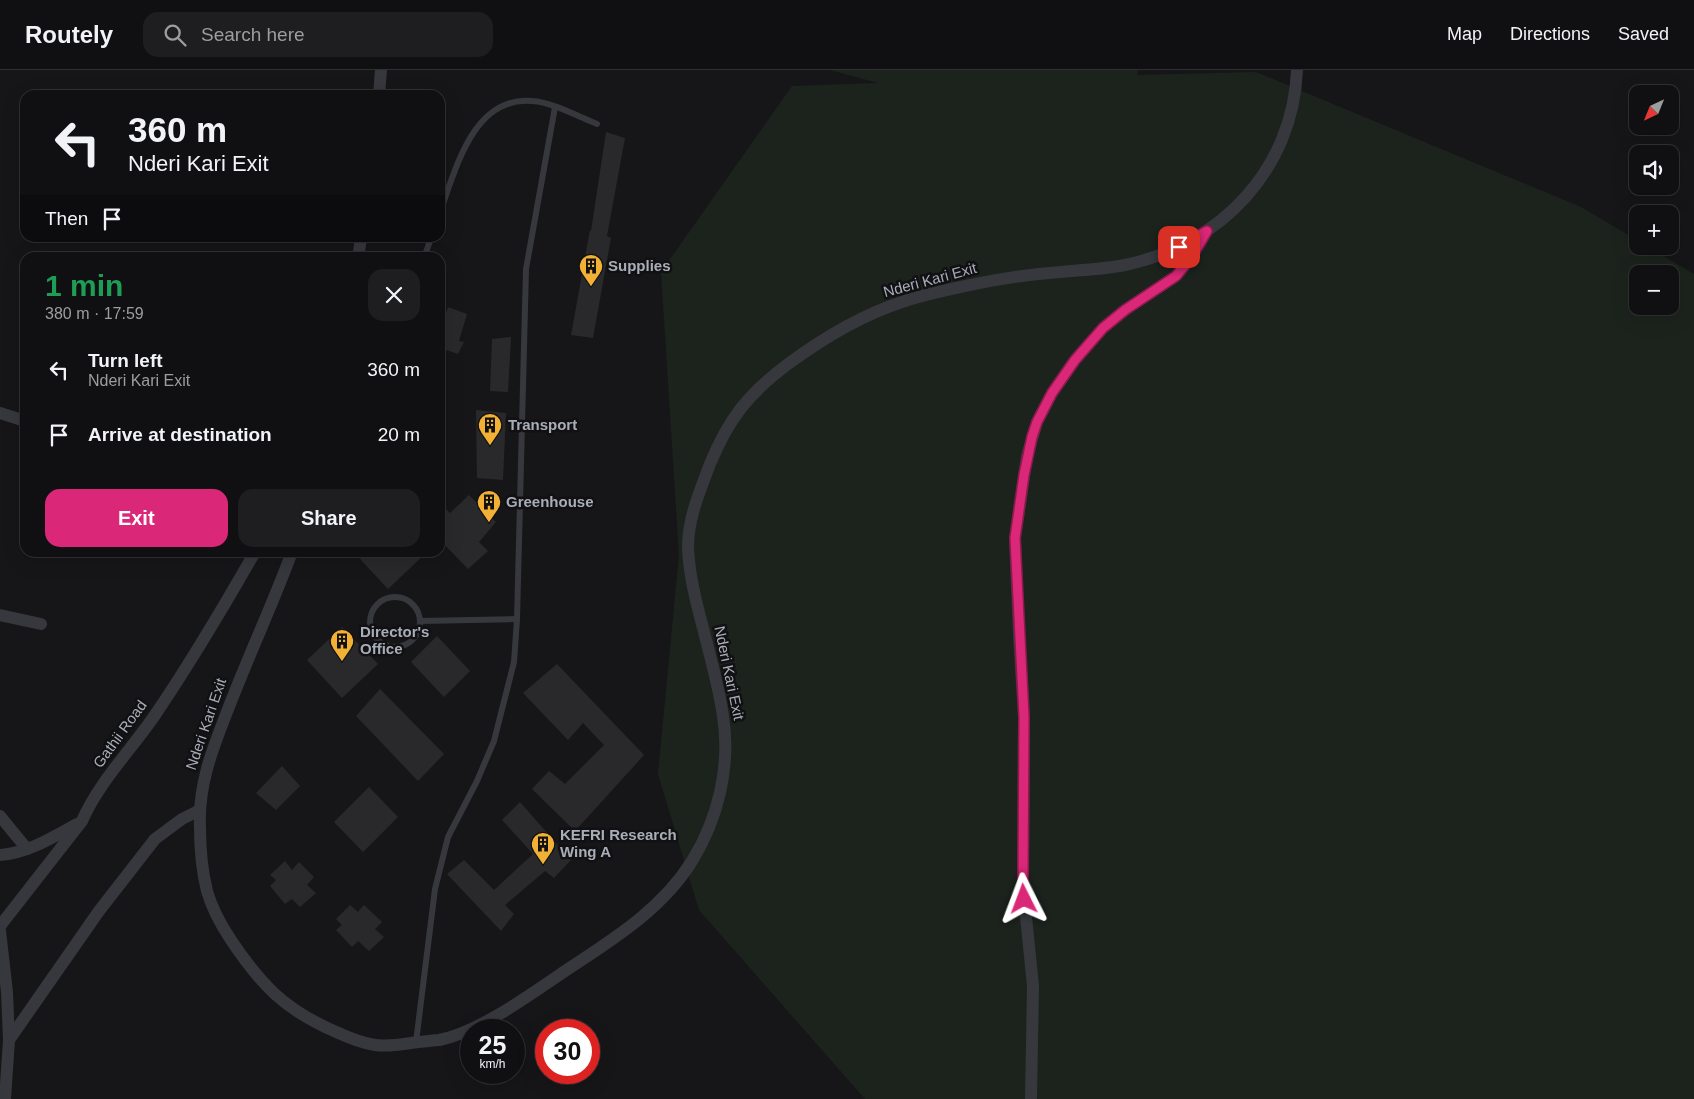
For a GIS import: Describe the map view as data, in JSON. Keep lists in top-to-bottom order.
{
  "streets": {
    "street": ["Nderi Kari Exit", "Gathii Road"]
  },
  "places": {
    "building": [
      "Supplies",
      "Transport",
      "Greenhouse",
      "Director's Office",
      "KEFRI Research Wing A"
    ]
  },
  "north": "bottom left",
  "page": {
    "header": "Routely",
    "search": "Search here",
    "nav": ["Map", "Directions", "Saved"],
    "map_buttons": ["+", "−"],
    "turn": ["360 m", "Nderi Kari Exit"],
    "then": "Then",
    "heading": ["1 min", "380 m · 17:59"],
    "list": [
      {
        "name": "Turn left",
        "note": "Nderi Kari Exit",
        "value": "360 m"
      },
      {
        "name": "Arrive at destination",
        "value": "20 m"
      }
    ],
    "buttons": ["Exit", "Share"],
    "speed": "25 km/h",
    "limit": "30"
  }
}
